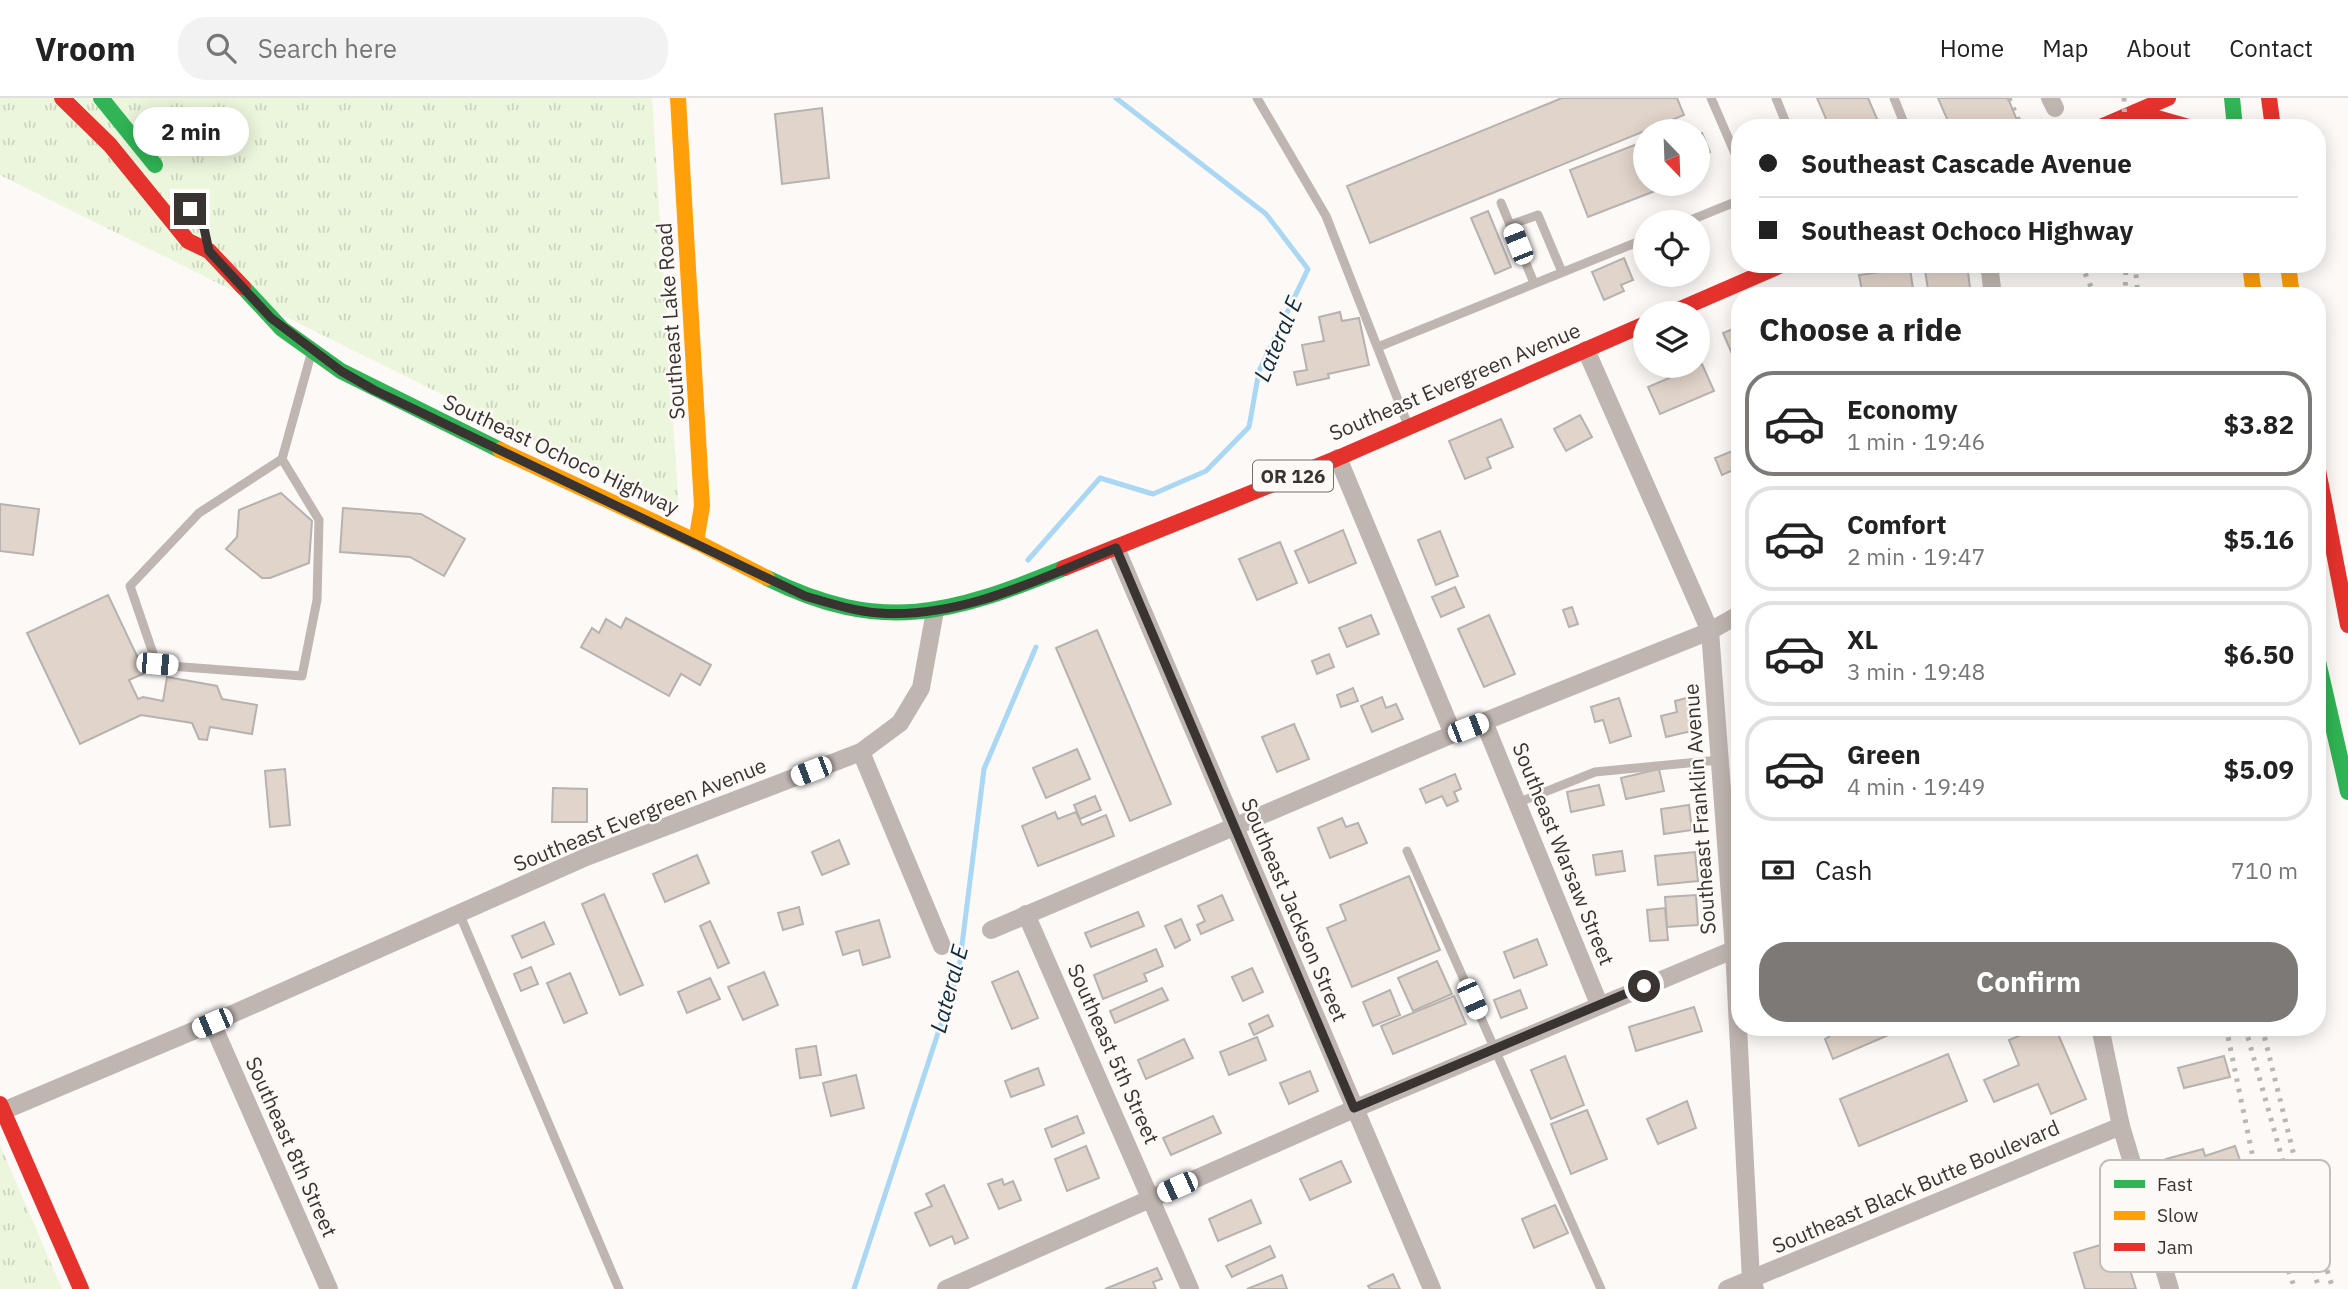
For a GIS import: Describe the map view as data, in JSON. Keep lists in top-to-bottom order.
{
  "streets": {
    "main road": [
      "Southeast Lake Road",
      "Southeast Evergreen Avenue",
      "Southeast Ochoco Highway",
      "OR 126"
    ],
    "street": [
      "Southeast Franklin Avenue",
      "Southeast Warsaw Street",
      "Southeast Jackson Street",
      "Southeast 5th Street",
      "Southeast 8th Street",
      "Southeast Black Butte Boulevard"
    ]
  },
  "crossings": [
    ["Southeast Lake Road", "Southeast Ochoco Highway"],
    ["Southeast Evergreen Avenue", "Southeast Ochoco Highway"],
    ["Southeast Evergreen Avenue", "Southeast Franklin Avenue"],
    ["Southeast Evergreen Avenue", "Southeast Jackson Street"],
    ["Southeast Evergreen Avenue", "Southeast 8th Street"],
    ["Southeast Franklin Avenue", "Southeast Black Butte Boulevard"]
  ],
  "water": ["Lateral E"],
  "legend": ["Fast", "Slow", "Jam"],
  "north": "bottom right",
  "page": {
    "header": "Vroom",
    "search": "Search here",
    "nav": [
      "Home",
      "Map",
      "About",
      "Contact"
    ],
    "bubble": "2 min",
    "banner": ["Southeast Cascade Avenue", "Southeast Ochoco Highway"],
    "heading": "Choose a ride",
    "list": [
      {
        "name": "Economy",
        "note": "1 min · 19:46",
        "value": "$3.82"
      },
      {
        "name": "Comfort",
        "note": "2 min · 19:47",
        "value": "$5.16"
      },
      {
        "name": "XL",
        "note": "3 min · 19:48",
        "value": "$6.50"
      },
      {
        "name": "Green",
        "note": "4 min · 19:49",
        "value": "$5.09"
      }
    ],
    "pay": ["Cash", "710 m"],
    "buttons": "Confirm"
  }
}
